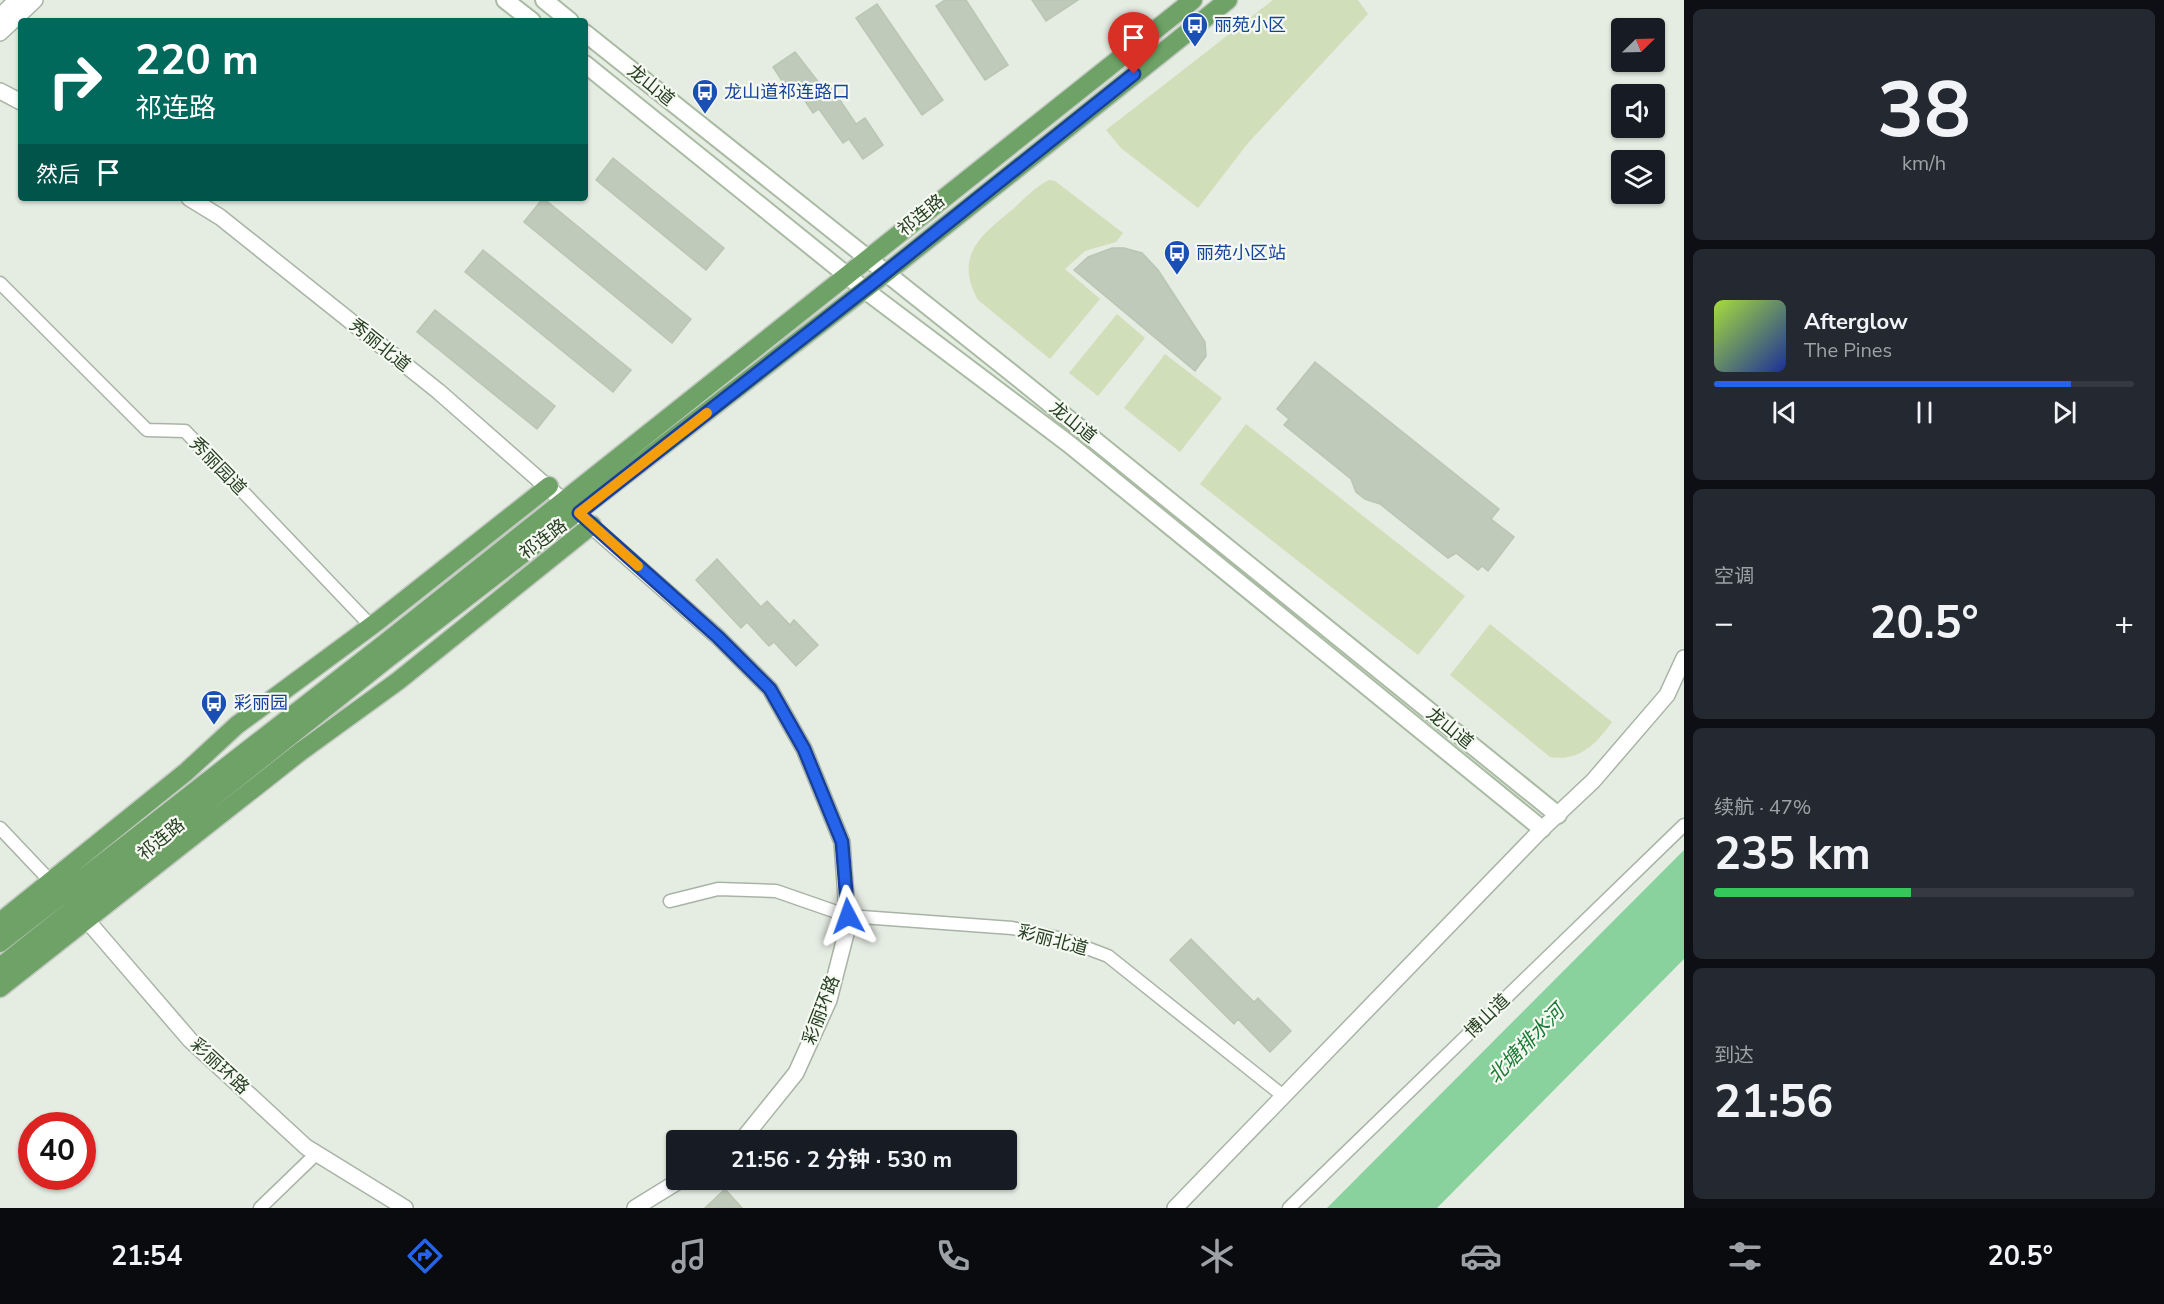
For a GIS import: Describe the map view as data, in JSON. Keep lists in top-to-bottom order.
{
  "streets": {
    "main road": ["龙山道", "祁连路"],
    "street": [
      "秀丽北道",
      "秀丽园道",
      "彩丽北道",
      "彩丽环路",
      "博山道"
    ]
  },
  "crossings": [
    ["龙山道", "祁连路"],
    ["祁连路", "秀丽北道"],
    ["祁连路", "彩丽环路"],
    ["秀丽北道", "彩丽环路"],
    ["彩丽北道", "彩丽环路"]
  ],
  "water": ["北塘排水河"],
  "places": {
    "bus stop": [
      "丽苑小区",
      "龙山道祁连路口",
      "丽苑小区站",
      "彩丽园"
    ]
  },
  "north": "top right",
  "page": {
    "tile": [
      ["38", "km/h"],
      "空调",
      ["续航 · 47%", "235 km"],
      ["到达", "21:56"]
    ],
    "turn": ["220 m", "祁连路"],
    "then": "然后",
    "song": ["Afterglow", "The Pines"],
    "heat": ["−", "20.5°", "+"],
    "limit": "40",
    "trip": "21:56 · 2 分钟 · 530 m",
    "tabs": ["21:54", "20.5°"]
  }
}
